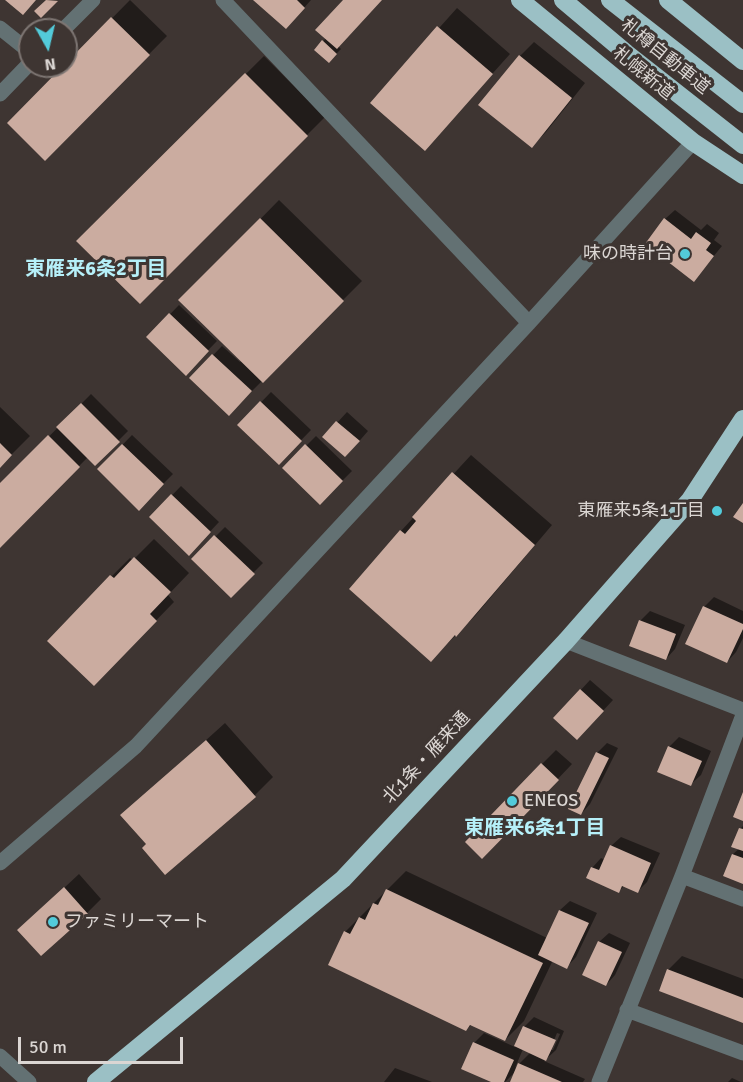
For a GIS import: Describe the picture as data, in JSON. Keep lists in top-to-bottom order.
{
  "streets": {
    "highway": ["札樽自動車道", "札幌新道", "北1条・雁来通"]
  },
  "districts": ["東雁来6条2丁目", "東雁来6条1丁目"],
  "places": [
    "味の時計台",
    "東雁来5条1丁目",
    "ENEOS",
    "ファミリーマート"
  ],
  "scale_bar": "50 m",
  "north": "bottom"
}
